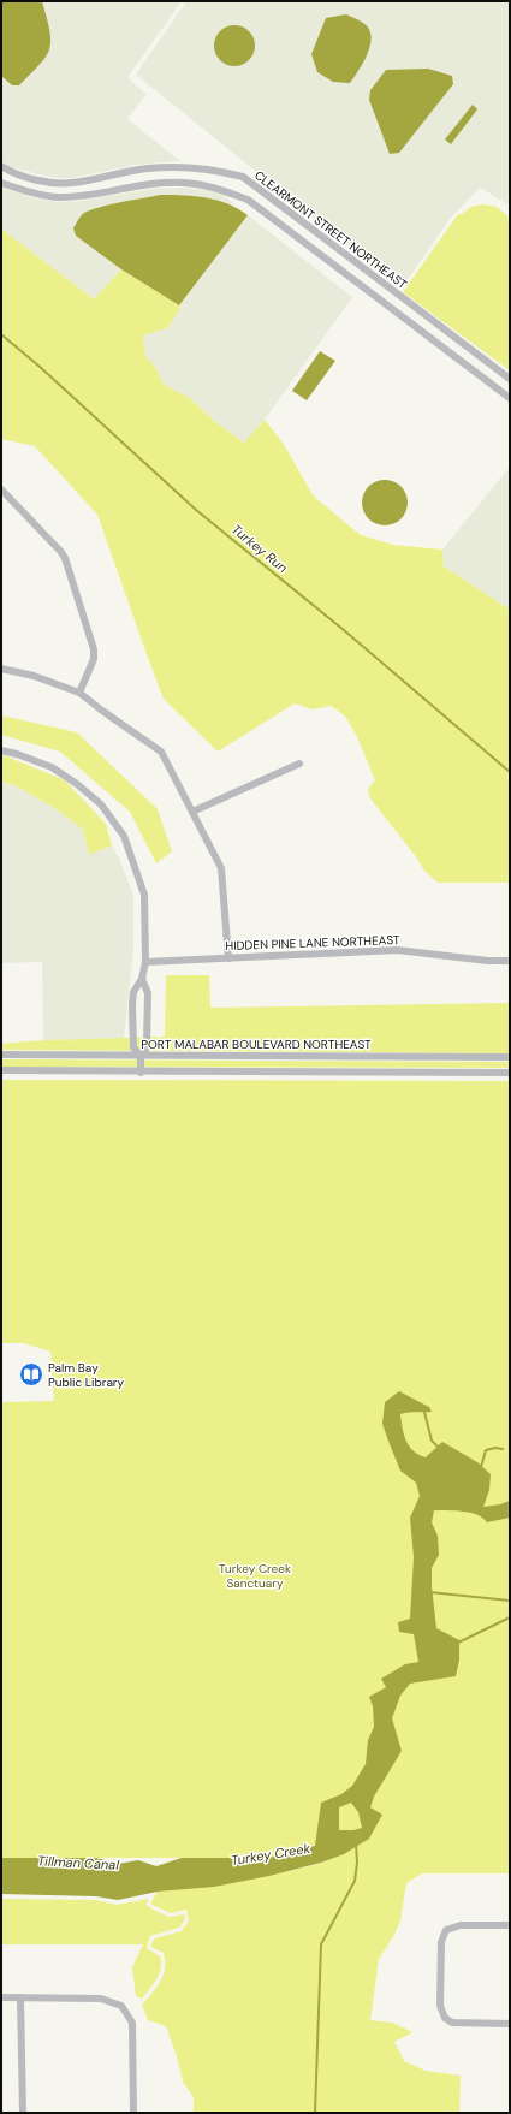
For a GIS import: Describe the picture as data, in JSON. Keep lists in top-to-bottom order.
{
  "streets": {
    "street": ["CLEARMONT STREET NORTHEAST", "HIDDEN PINE LANE NORTHEAST", "PORT MALABAR BOULEVARD NORTHEAST"]
  },
  "water": ["Turkey Run", "Turkey Creek", "Tillman Canal"],
  "parks": ["Turkey Creek Sanctuary"],
  "places": {
    "library": ["Palm Bay Public Library"]
  }
}
